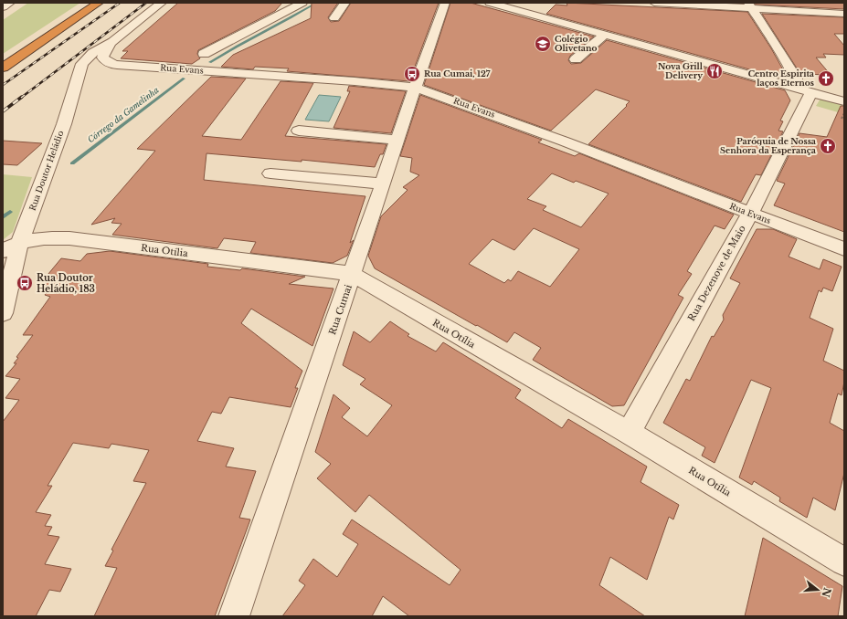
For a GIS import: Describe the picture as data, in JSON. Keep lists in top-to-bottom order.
{
  "streets": {
    "street": [
      "Rua Evans",
      "Rua Doutor Heládio",
      "Rua Otília",
      "Rua Dezenove de Maio",
      "Rua Cumai"
    ]
  },
  "crossings": [
    ["Rua Evans", "Rua Doutor Heládio"],
    ["Rua Evans", "Rua Dezenove de Maio"],
    ["Rua Evans", "Rua Cumai"],
    ["Rua Doutor Heládio", "Rua Otília"],
    ["Rua Otília", "Rua Dezenove de Maio"],
    ["Rua Otília", "Rua Cumai"]
  ],
  "water": ["Córrego da Gamelinha"],
  "places": {
    "school or university": ["Colégio Olivetano"],
    "restaurant": ["Nova Grill Delivery"],
    "bus stop": ["Rua Cumai, 127", "Rua Doutor Heládio, 183"],
    "church": ["Centro Espirita laços Eternos", "Paróquia de Nossa Senhora da Esperança"]
  },
  "north": "right"
}
